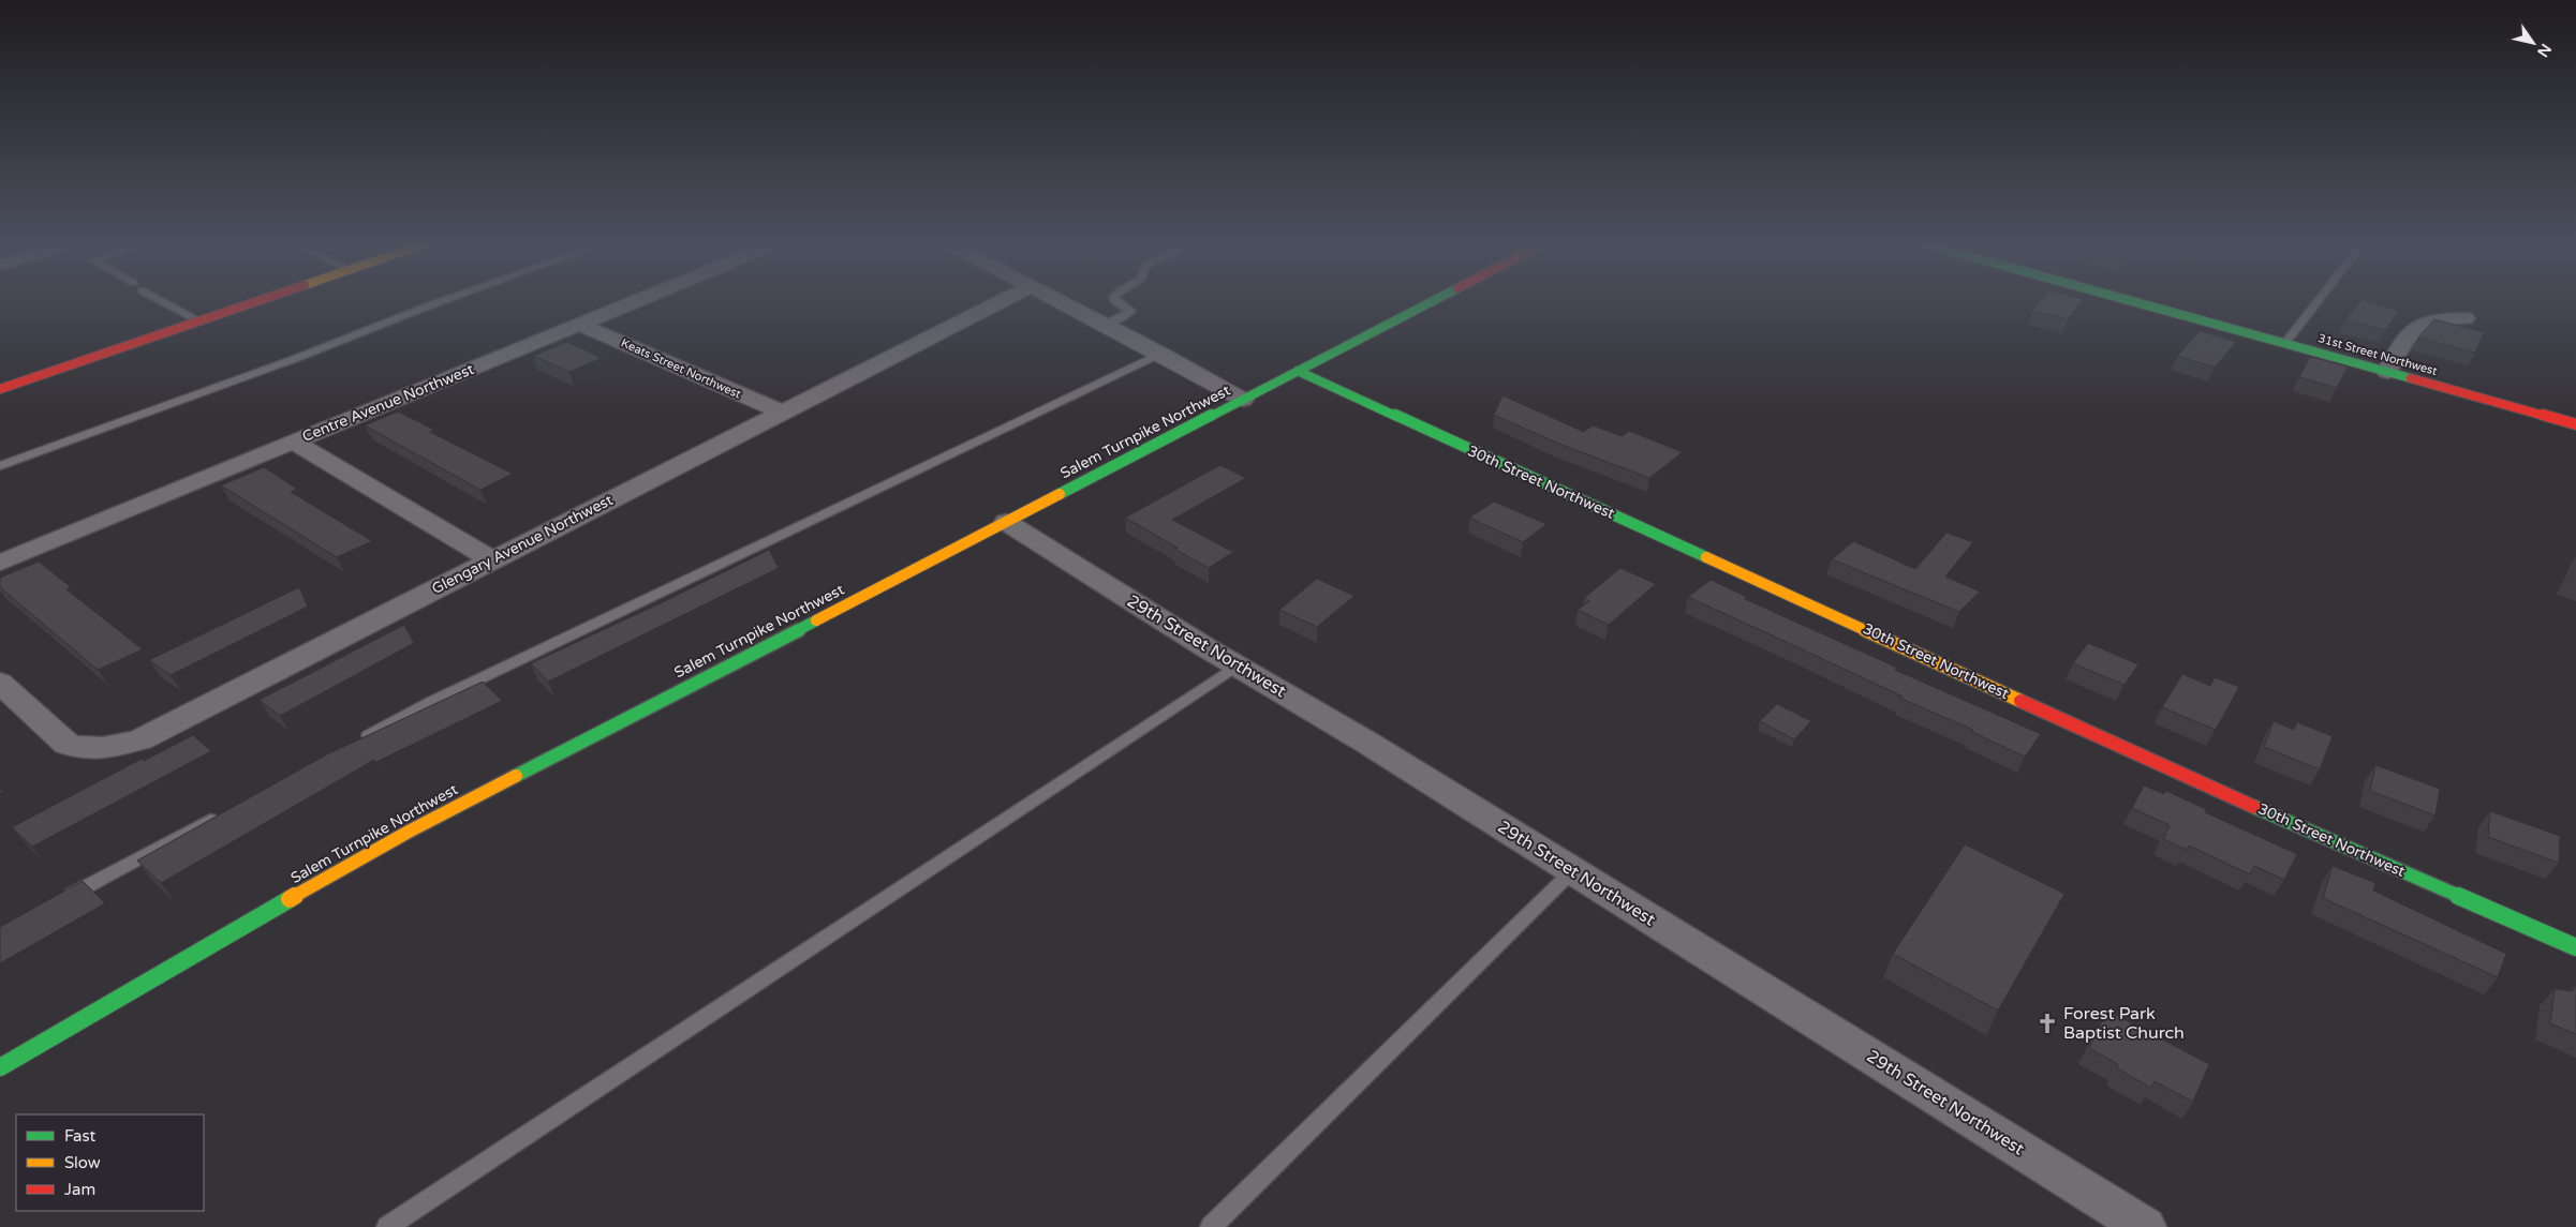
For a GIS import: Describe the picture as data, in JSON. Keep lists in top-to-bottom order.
{
  "streets": {
    "street": [
      "31st Street Northwest",
      "Keats Street Northwest",
      "Centre Avenue Northwest",
      "Salem Turnpike Northwest",
      "30th Street Northwest",
      "Glengary Avenue Northwest",
      "29th Street Northwest"
    ]
  },
  "crossings": [
    ["Keats Street Northwest", "Centre Avenue Northwest"],
    ["Keats Street Northwest", "Glengary Avenue Northwest"],
    ["Salem Turnpike Northwest", "30th Street Northwest"],
    ["Salem Turnpike Northwest", "29th Street Northwest"]
  ],
  "places": {
    "church": ["Forest Park Baptist Church"]
  },
  "legend": ["Fast", "Slow", "Jam"],
  "north": "bottom right"
}
